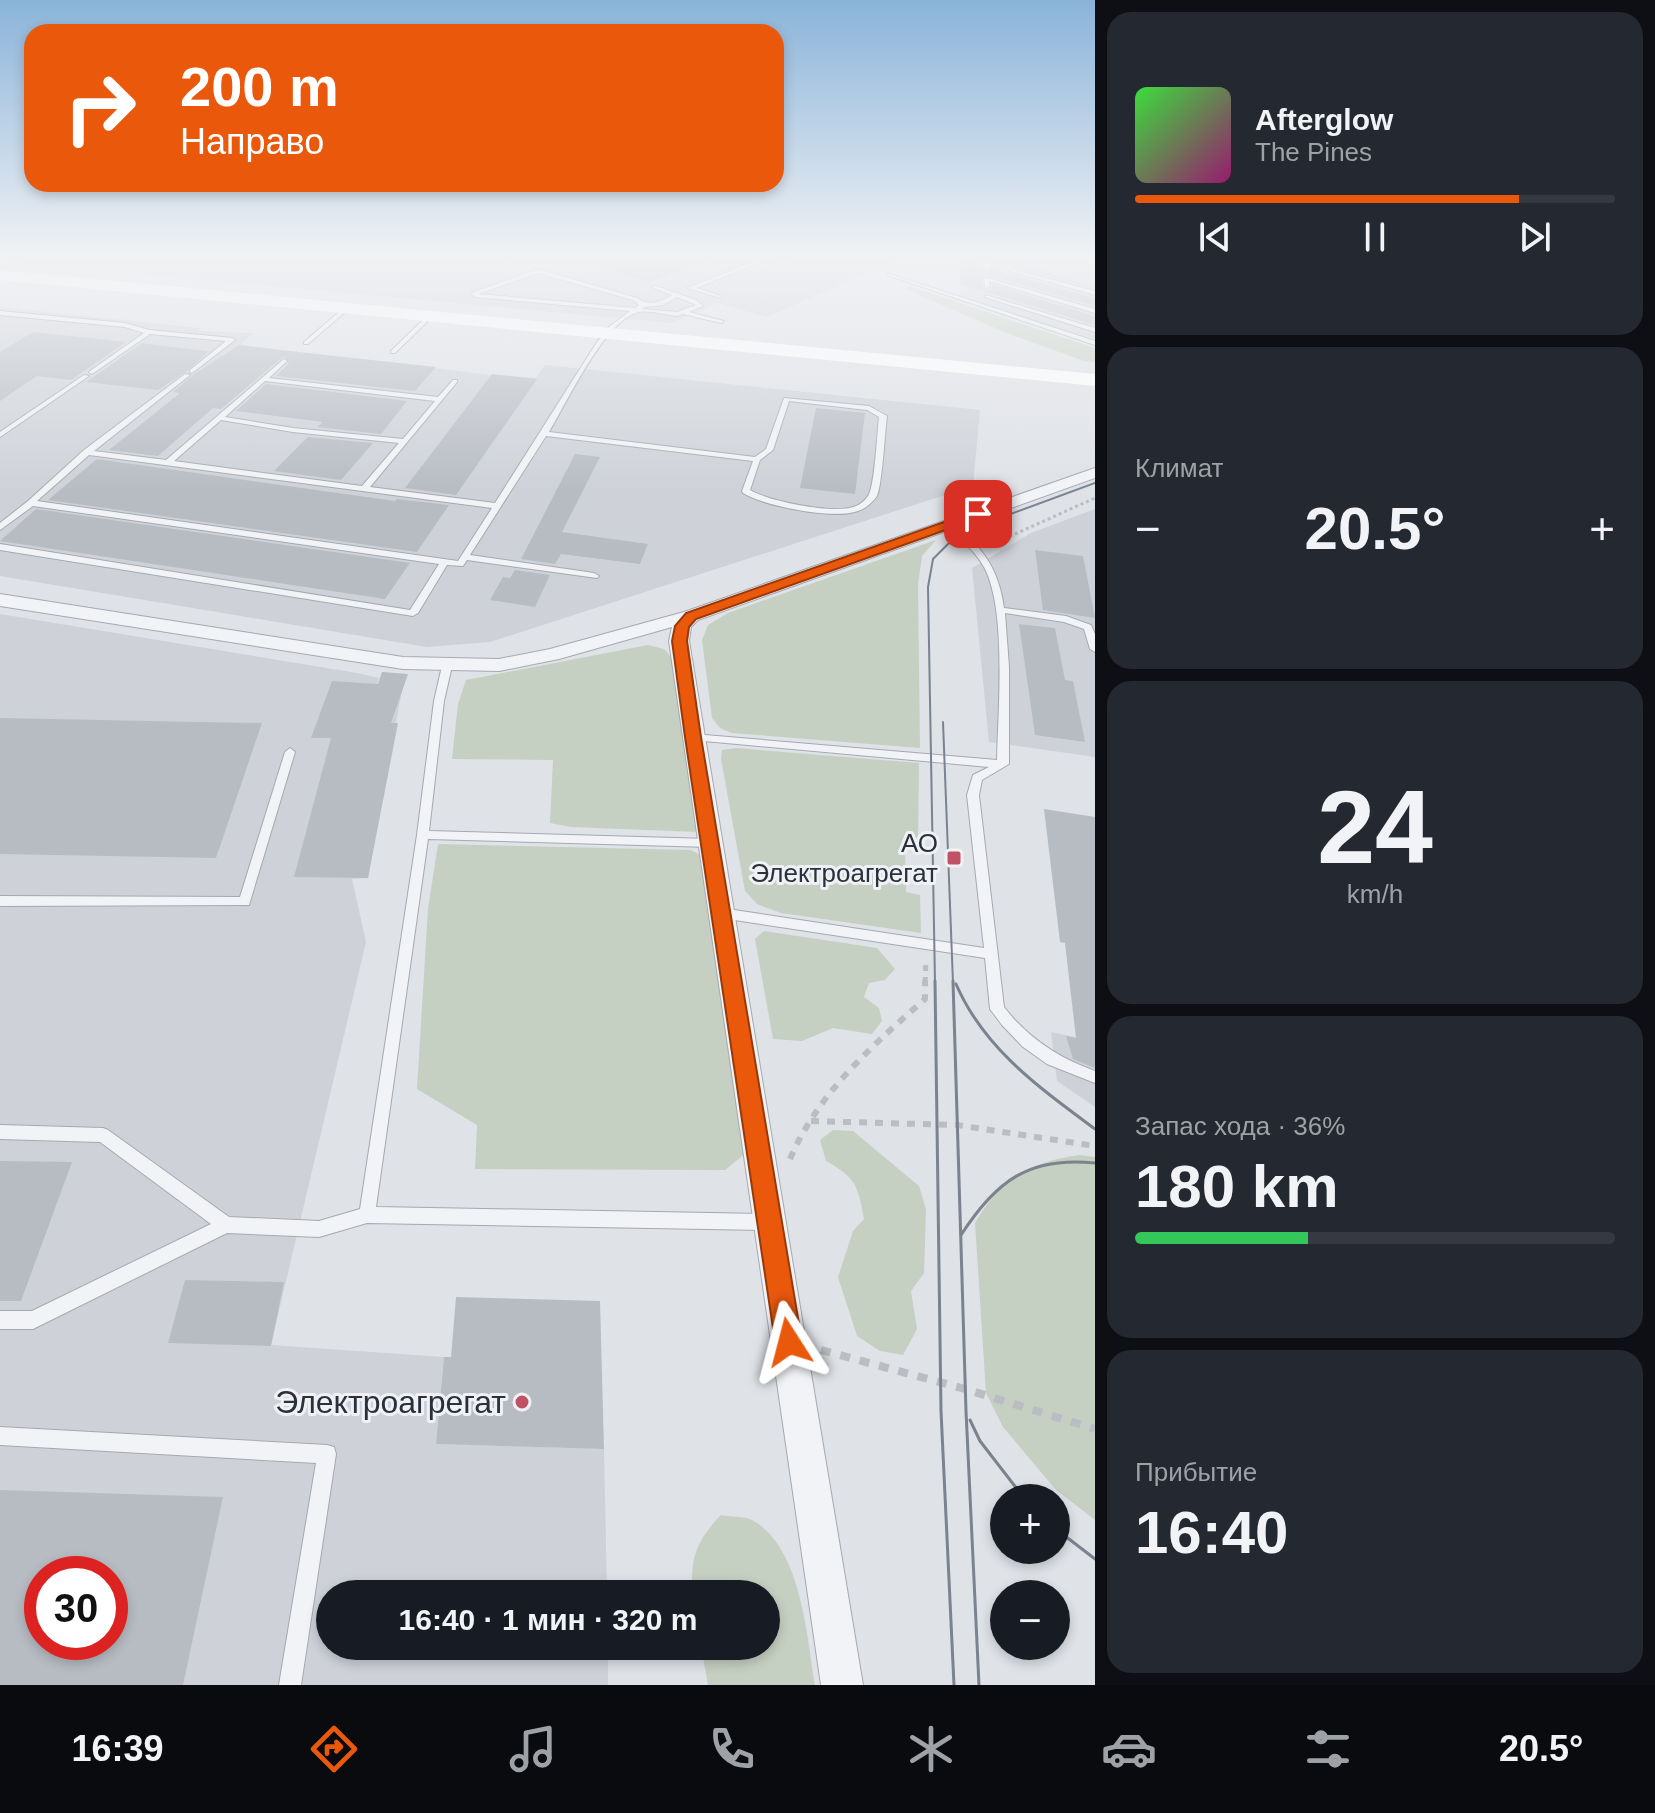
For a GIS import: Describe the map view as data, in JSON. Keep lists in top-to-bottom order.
{
  "places": {
    "transit": ["АО Электроагрегат"],
    "other": ["Электроагрегат"]
  },
  "page": {
    "turn": ["200 m", "Направо"],
    "song": ["Afterglow", "The Pines"],
    "tile": [
      "Климат",
      ["24", "km/h"],
      ["Запас хода · 36%", "180 km"],
      ["Прибытие", "16:40"]
    ],
    "heat": ["−", "20.5°", "+"],
    "map_buttons": ["+", "−"],
    "limit": "30",
    "trip": "16:40 · 1 мин · 320 m",
    "tabs": ["16:39", "20.5°"]
  }
}
